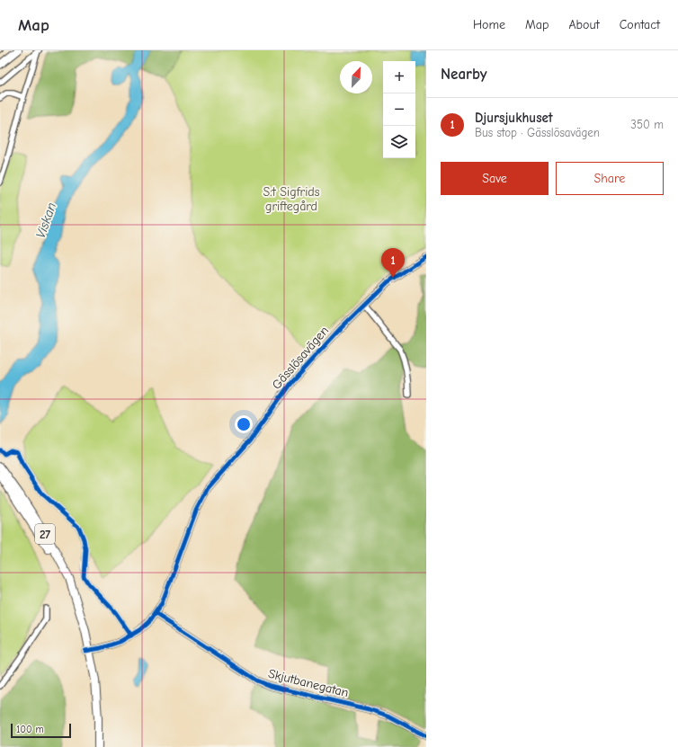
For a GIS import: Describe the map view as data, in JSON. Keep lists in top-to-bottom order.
{
  "streets": {
    "main road": ["27"],
    "street": ["Gässlösavägen", "Skjutbanegatan"]
  },
  "crossings": [
    ["Gässlösavägen", "27"],
    ["Gässlösavägen", "Skjutbanegatan"]
  ],
  "water": ["Viskan"],
  "parks": ["S:t Sigfrids griftegård"],
  "scale_bar": "100 m",
  "north": "top right",
  "page": {
    "header": "Map",
    "nav": [
      "Home",
      "Map",
      "About",
      "Contact"
    ],
    "heading": "Nearby",
    "map_buttons": ["+", "−"],
    "list": [
      {
        "mark": "1",
        "name": "Djursjukhuset",
        "note": "Bus stop · Gässlösavägen",
        "value": "350 m"
      }
    ],
    "buttons": ["Save", "Share"],
    "pins": "1",
    "scale": "100 m"
  }
}
